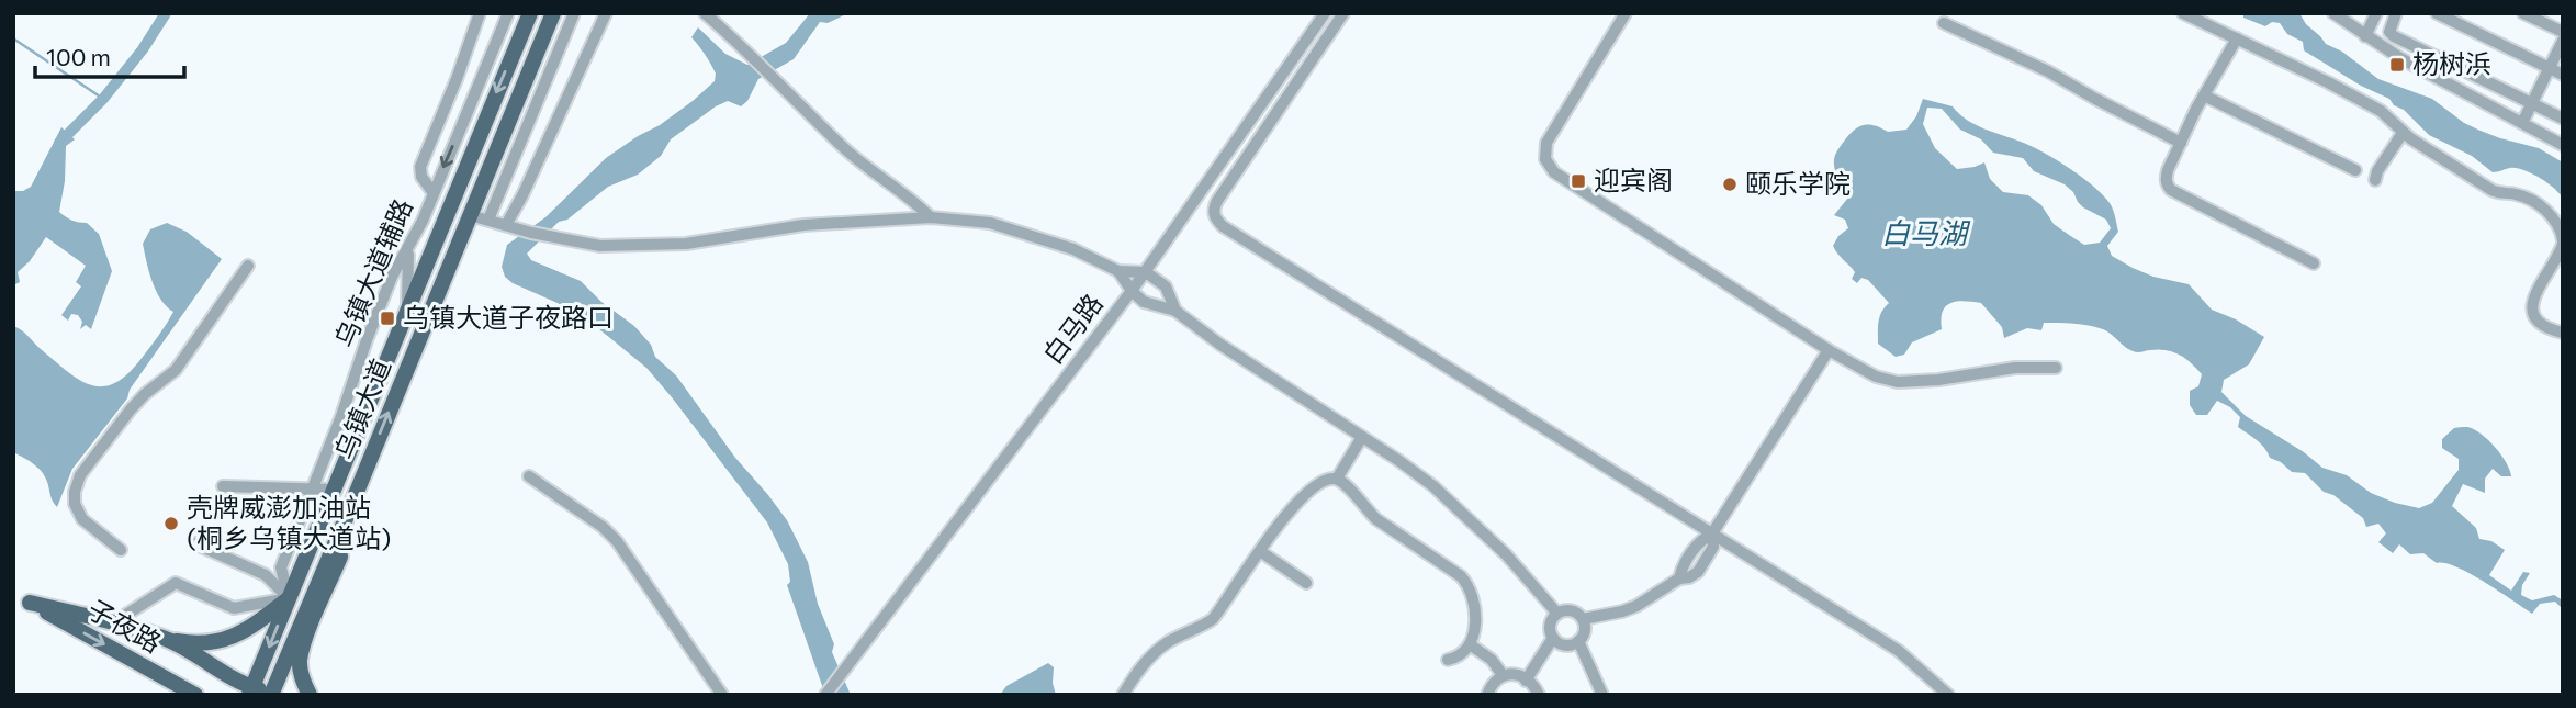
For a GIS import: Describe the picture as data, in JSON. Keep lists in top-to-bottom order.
{
  "streets": {
    "main road": ["乌镇大道", "子夜路"],
    "street": ["乌镇大道辅路", "白马路"]
  },
  "crossings": [
    ["乌镇大道辅路", "乌镇大道"],
    ["乌镇大道", "子夜路"]
  ],
  "water": ["白马湖"],
  "places": {
    "transit": ["杨树浜", "迎宾阁", "乌镇大道子夜路口"],
    "other": ["颐乐学院", "壳牌威澎加油站 (桐乡乌镇大道站)"]
  },
  "scale_bar": "100 m"
}
